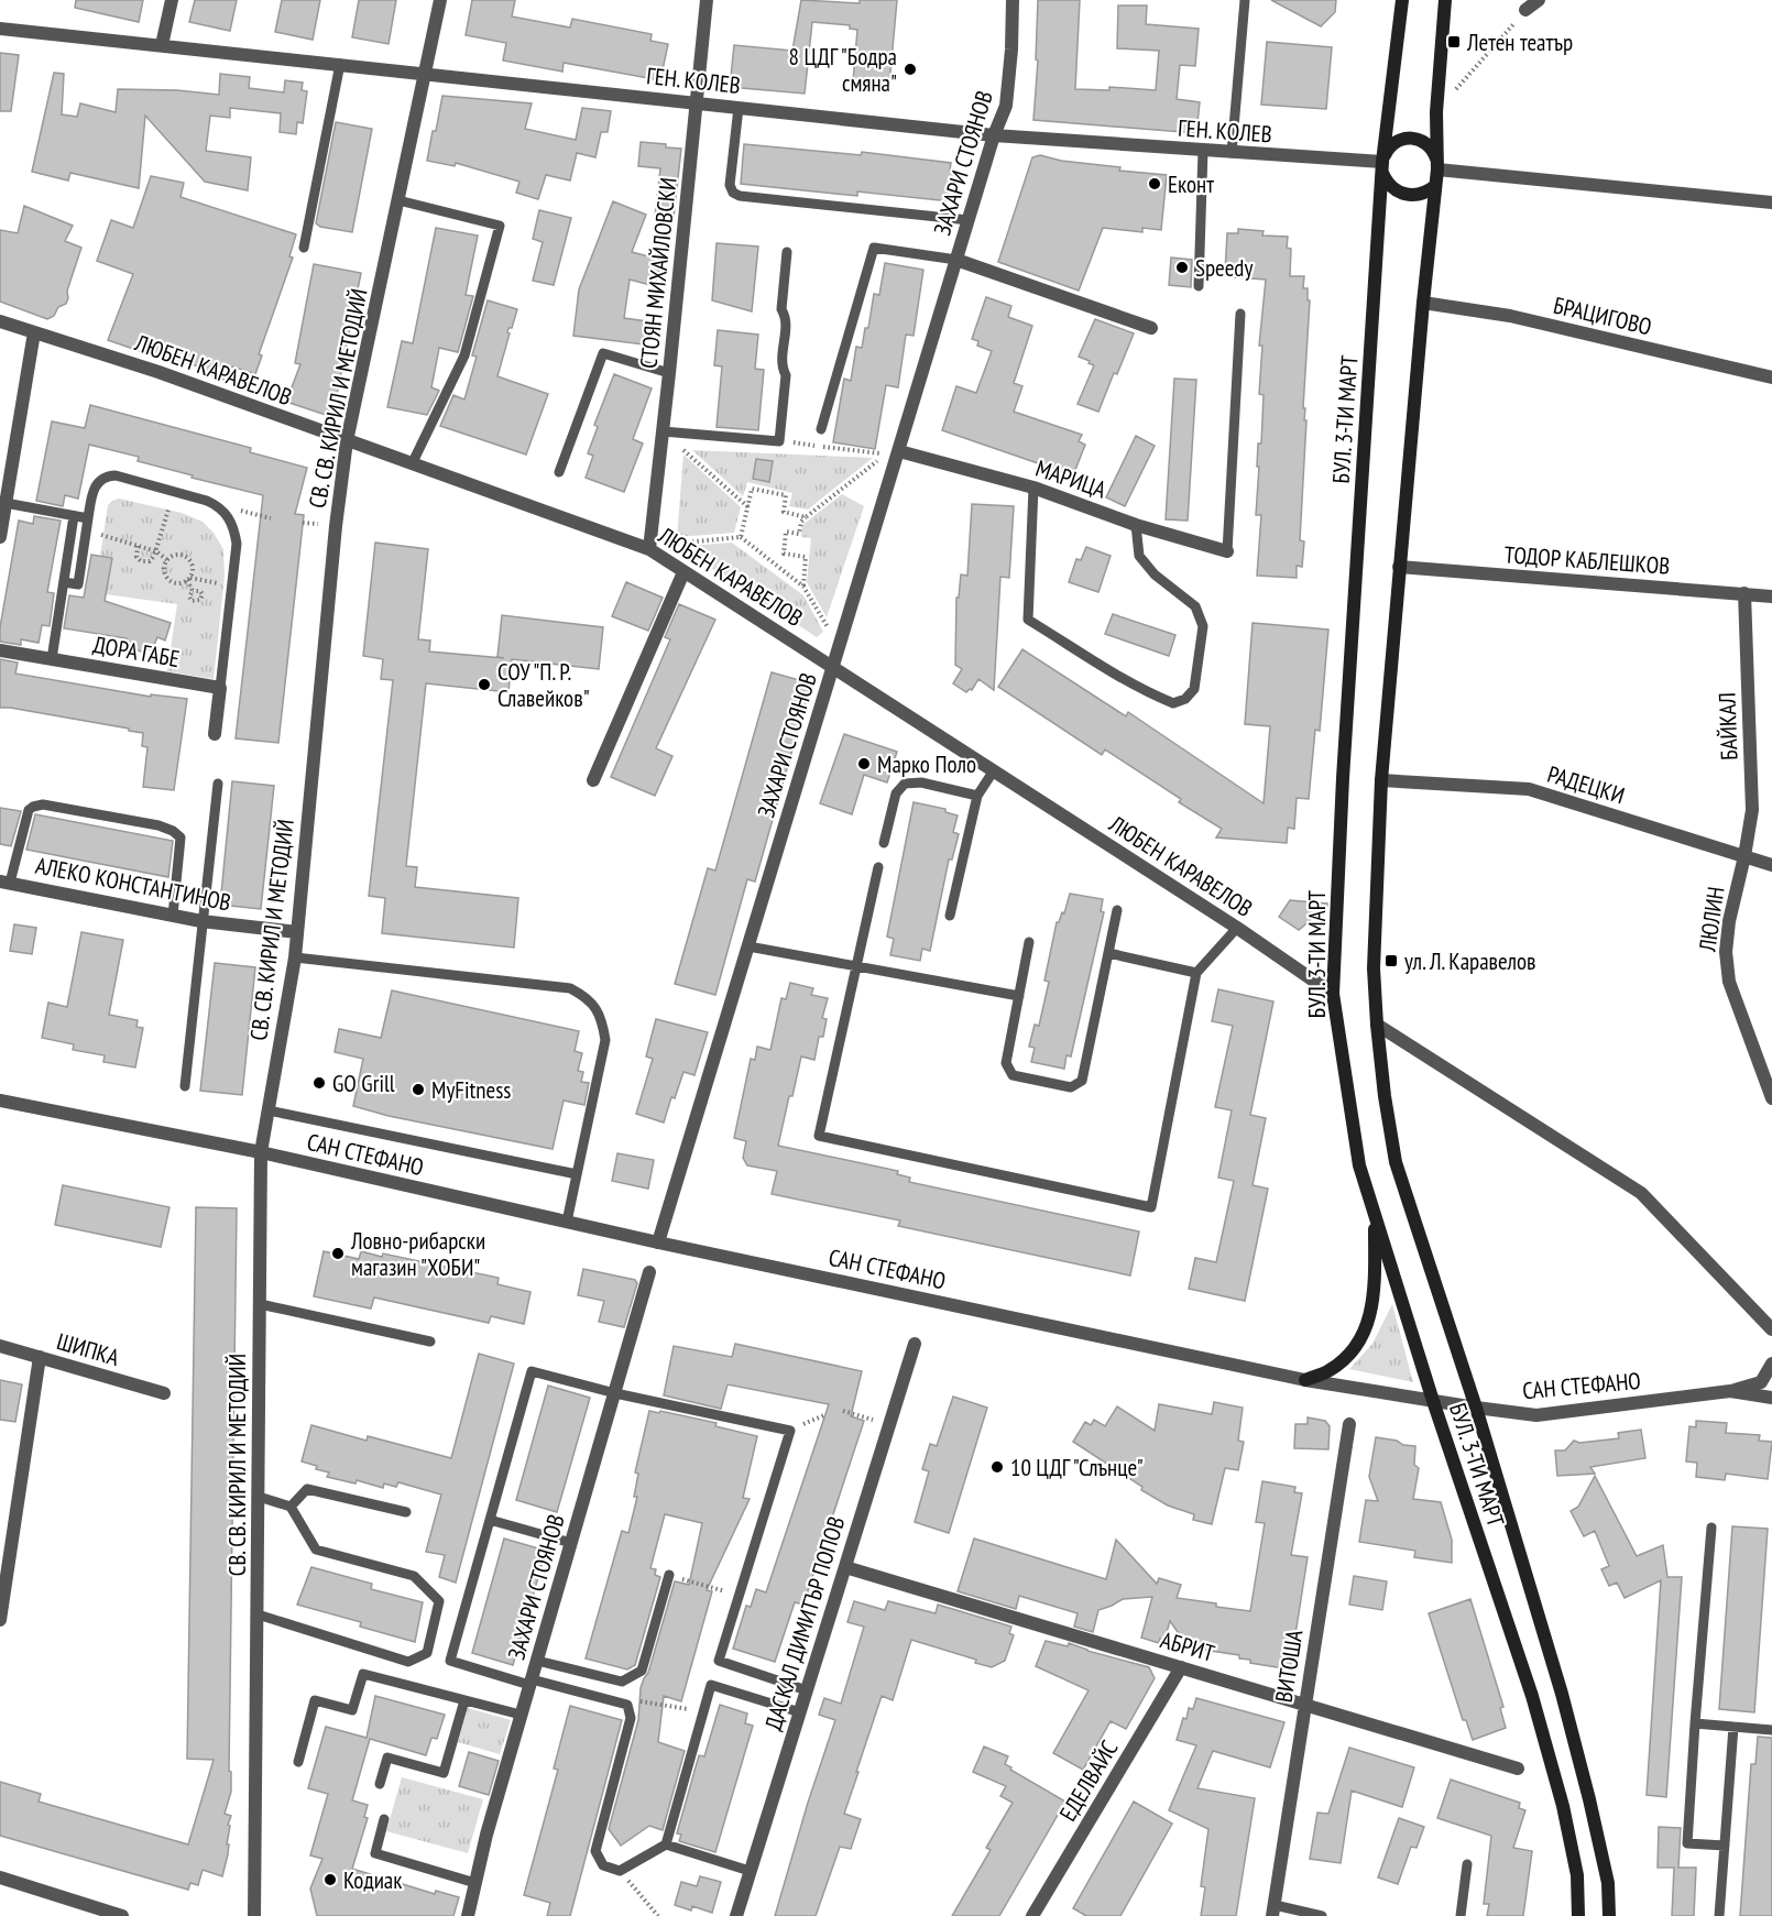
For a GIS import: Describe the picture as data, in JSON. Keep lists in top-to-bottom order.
{
  "streets": {
    "main road": ["БУЛ. 3-ТИ МАРТ"],
    "street": [
      "ГЕН. КОЛЕВ",
      "ЗАХАРИ СТОЯНОВ",
      "СТОЯН МИХАЙЛОВСКИ",
      "БРАЦИГОВО",
      "ЛЮБЕН КАРАВЕЛОВ",
      "СВ. СВ. КИРИЛ И МЕТОДИЙ",
      "МАРИЦА",
      "ТОДОР КАБЛЕШКОВ",
      "ДОРА ГАБЕ",
      "БАЙКАЛ",
      "РАДЕЦКИ",
      "АЛЕКО КОНСТАНТИНОВ",
      "ЛЮЛИН",
      "САН СТЕФАНО",
      "ШИПКА",
      "ДАСКАЛ ДИМИТЪР ПОПОВ",
      "АБРИТ",
      "ВИТОША",
      "ЕДЕЛВАЙС"
    ]
  },
  "crossings": [
    ["ГЕН. КОЛЕВ", "ЗАХАРИ СТОЯНОВ"],
    ["ГЕН. КОЛЕВ", "СТОЯН МИХАЙЛОВСКИ"],
    ["ГЕН. КОЛЕВ", "СВ. СВ. КИРИЛ И МЕТОДИЙ"],
    ["ГЕН. КОЛЕВ", "БУЛ. 3-ТИ МАРТ"],
    ["ЗАХАРИ СТОЯНОВ", "ЛЮБЕН КАРАВЕЛОВ"],
    ["ЗАХАРИ СТОЯНОВ", "МАРИЦА"],
    ["ЗАХАРИ СТОЯНОВ", "САН СТЕФАНО"],
    ["СТОЯН МИХАЙЛОВСКИ", "ЛЮБЕН КАРАВЕЛОВ"],
    ["БРАЦИГОВО", "БУЛ. 3-ТИ МАРТ"],
    ["ЛЮБЕН КАРАВЕЛОВ", "СВ. СВ. КИРИЛ И МЕТОДИЙ"],
    ["ЛЮБЕН КАРАВЕЛОВ", "БУЛ. 3-ТИ МАРТ"],
    ["СВ. СВ. КИРИЛ И МЕТОДИЙ", "АЛЕКО КОНСТАНТИНОВ"],
    ["СВ. СВ. КИРИЛ И МЕТОДИЙ", "САН СТЕФАНО"],
    ["БУЛ. 3-ТИ МАРТ", "ТОДОР КАБЛЕШКОВ"],
    ["БУЛ. 3-ТИ МАРТ", "РАДЕЦКИ"],
    ["БУЛ. 3-ТИ МАРТ", "САН СТЕФАНО"],
    ["ТОДОР КАБЛЕШКОВ", "БАЙКАЛ"],
    ["БАЙКАЛ", "РАДЕЦКИ"],
    ["БАЙКАЛ", "ЛЮЛИН"],
    ["РАДЕЦКИ", "ЛЮЛИН"],
    ["ДАСКАЛ ДИМИТЪР ПОПОВ", "АБРИТ"],
    ["АБРИТ", "ВИТОША"],
    ["АБРИТ", "ЕДЕЛВАЙС"]
  ],
  "places": {
    "transit": ["Летен театър", "ул. Л. Каравелов"],
    "other": [
      "8 ЦДГ \"Бодра смяна\"",
      "Еконт",
      "Speedy",
      "СОУ \"П. Р. Славейков\"",
      "Марко Поло",
      "GO Grill",
      "MyFitness",
      "Ловно-рибарски магазин \"ХОБИ\"",
      "10 ЦДГ \"Слънце\"",
      "Кодиак"
    ]
  }
}
